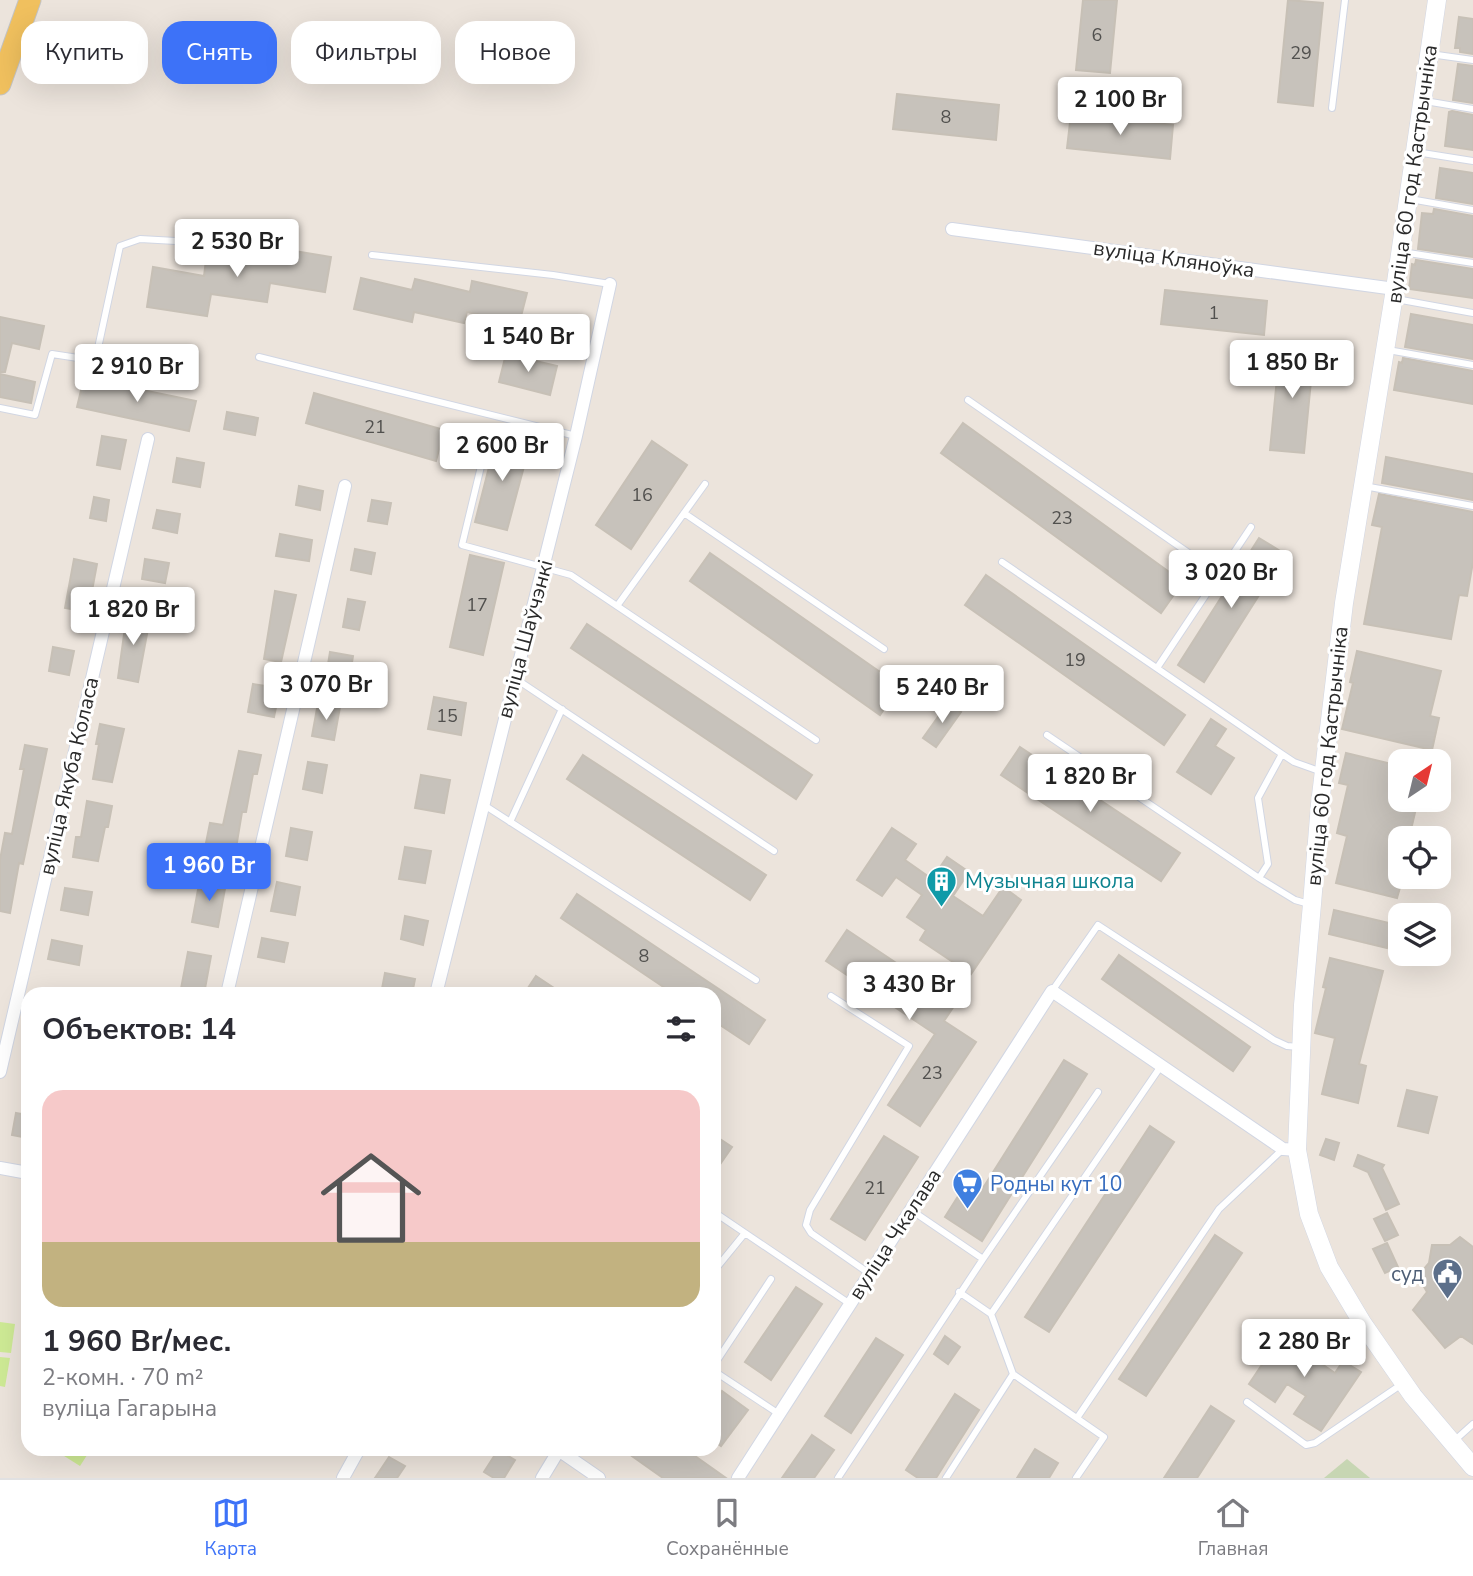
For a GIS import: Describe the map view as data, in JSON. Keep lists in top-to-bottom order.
{
  "streets": {
    "street": [
      "вуліца 60 год Кастрычніка",
      "вуліца Кляноўка",
      "вуліца Шаўчэнкі",
      "вуліца Якуба Коласа",
      "вуліца Чкалава"
    ]
  },
  "crossings": [
    ["вуліца 60 год Кастрычніка", "вуліца Кляноўка"]
  ],
  "places": {
    "building": ["Музычная школа"],
    "supermarket": ["Родны кут 10"],
    "public building": ["суд"]
  },
  "house_numbers": [
    "6",
    "29",
    "8",
    "1",
    "21",
    "16",
    "23",
    "17",
    "19",
    "15",
    "8",
    "23",
    "21"
  ],
  "north": "top right",
  "page": {
    "chip": [
      "Купить",
      "Снять",
      "Фильтры",
      "Новое"
    ],
    "price": [
      "2 100 Br",
      "2 530 Br",
      "1 540 Br",
      "1 850 Br",
      "2 910 Br",
      "2 600 Br",
      "3 020 Br",
      "1 820 Br",
      "3 070 Br",
      "5 240 Br",
      "1 820 Br",
      "1 960 Br",
      "3 430 Br",
      "2 280 Br"
    ],
    "heading": "Объектов: 14",
    "list": [
      {
        "name": "1 960 Br/мес.",
        "note": "2-комн. · 70 m² · вуліца Гагарына"
      }
    ],
    "tabs": ["Карта", "Сохранённые", "Главная"]
  }
}
